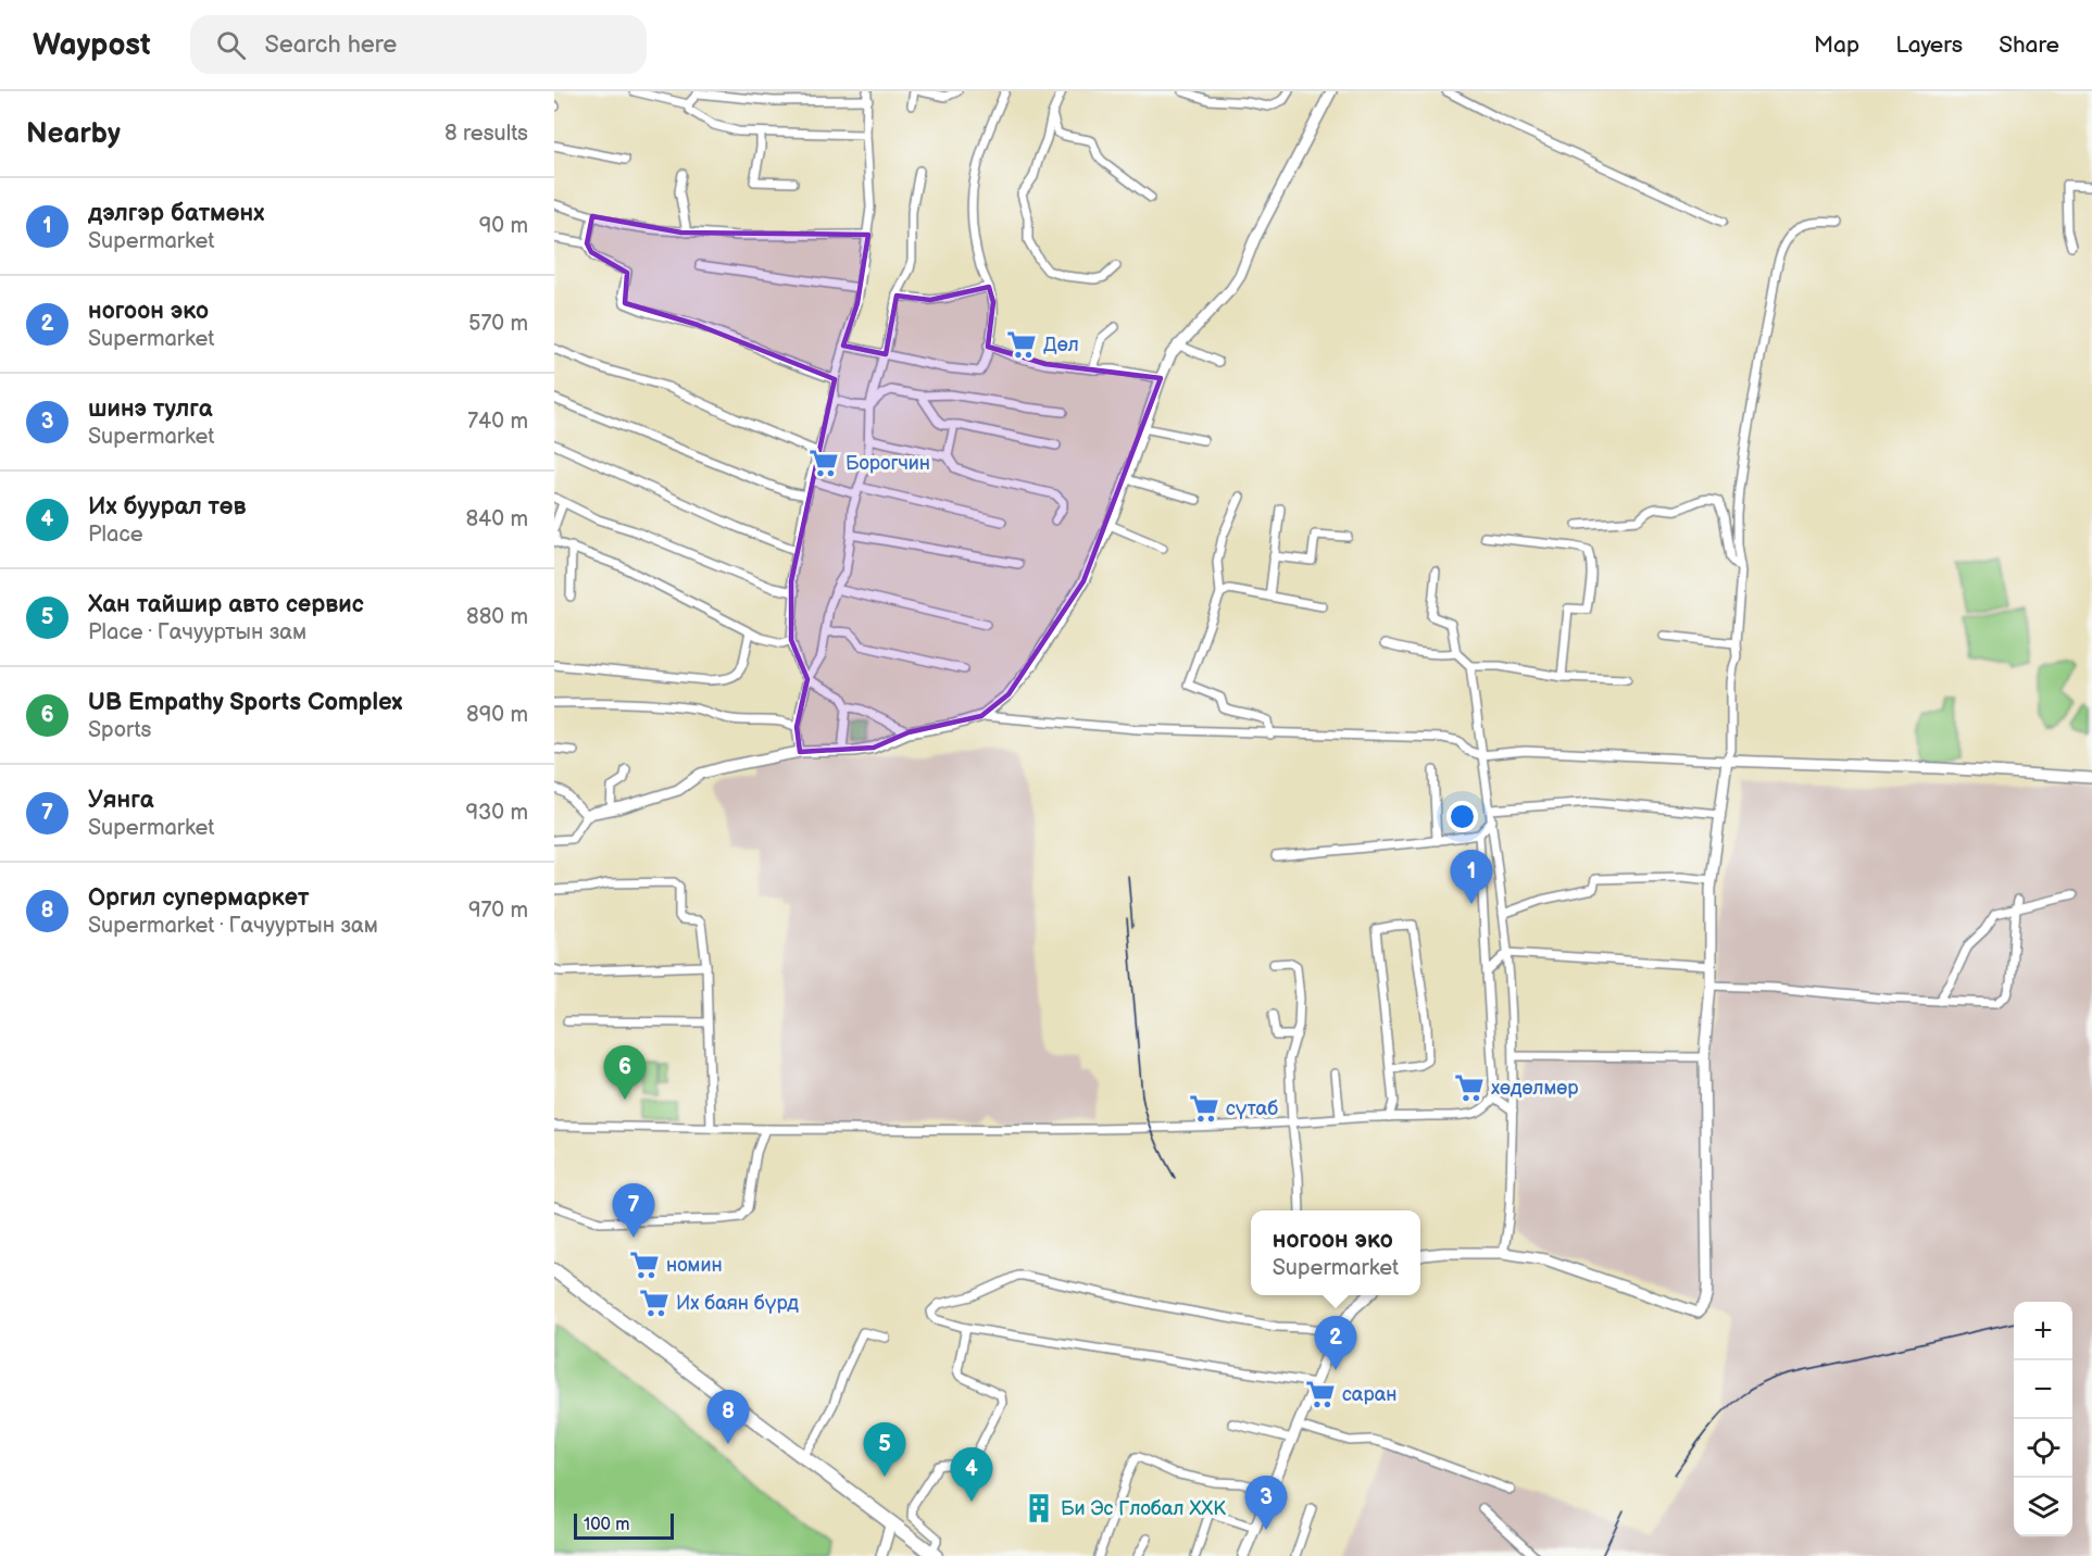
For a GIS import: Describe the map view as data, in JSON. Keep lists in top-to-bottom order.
{
  "places": {
    "supermarket": [
      "Дөл",
      "Борогчин",
      "хөдөлмөр",
      "сүтаб",
      "номин",
      "Их баян бүрд",
      "саран"
    ],
    "building": ["Би Эс Глобал ХХК"]
  },
  "scale_bar": "100 m",
  "page": {
    "header": "Waypost",
    "search": "Search here",
    "nav": ["Map", "Layers", "Share"],
    "heading": ["Nearby", "8 results"],
    "list": [
      {
        "mark": "1",
        "name": "дэлгэр батмөнх",
        "note": "Supermarket",
        "value": "90 m"
      },
      {
        "mark": "2",
        "name": "ногоон эко",
        "note": "Supermarket",
        "value": "570 m"
      },
      {
        "mark": "3",
        "name": "шинэ тулга",
        "note": "Supermarket",
        "value": "740 m"
      },
      {
        "mark": "4",
        "name": "Их буурал төв",
        "note": "Place",
        "value": "840 m"
      },
      {
        "mark": "5",
        "name": "Хан тайшир авто сервис",
        "note": "Place · Гачууртын зам",
        "value": "880 m"
      },
      {
        "mark": "6",
        "name": "UB Empathy Sports Complex",
        "note": "Sports",
        "value": "890 m"
      },
      {
        "mark": "7",
        "name": "Уянга",
        "note": "Supermarket",
        "value": "930 m"
      },
      {
        "mark": "8",
        "name": "Оргил супермаркет",
        "note": "Supermarket · Гачууртын зам",
        "value": "970 m"
      }
    ],
    "pins": [
      "1",
      "6",
      "7",
      "2",
      "8",
      "5",
      "4",
      "3"
    ],
    "popup": ["ногоон эко", "Supermarket"],
    "map_buttons": ["+", "−"],
    "scale": "100 m"
  }
}
